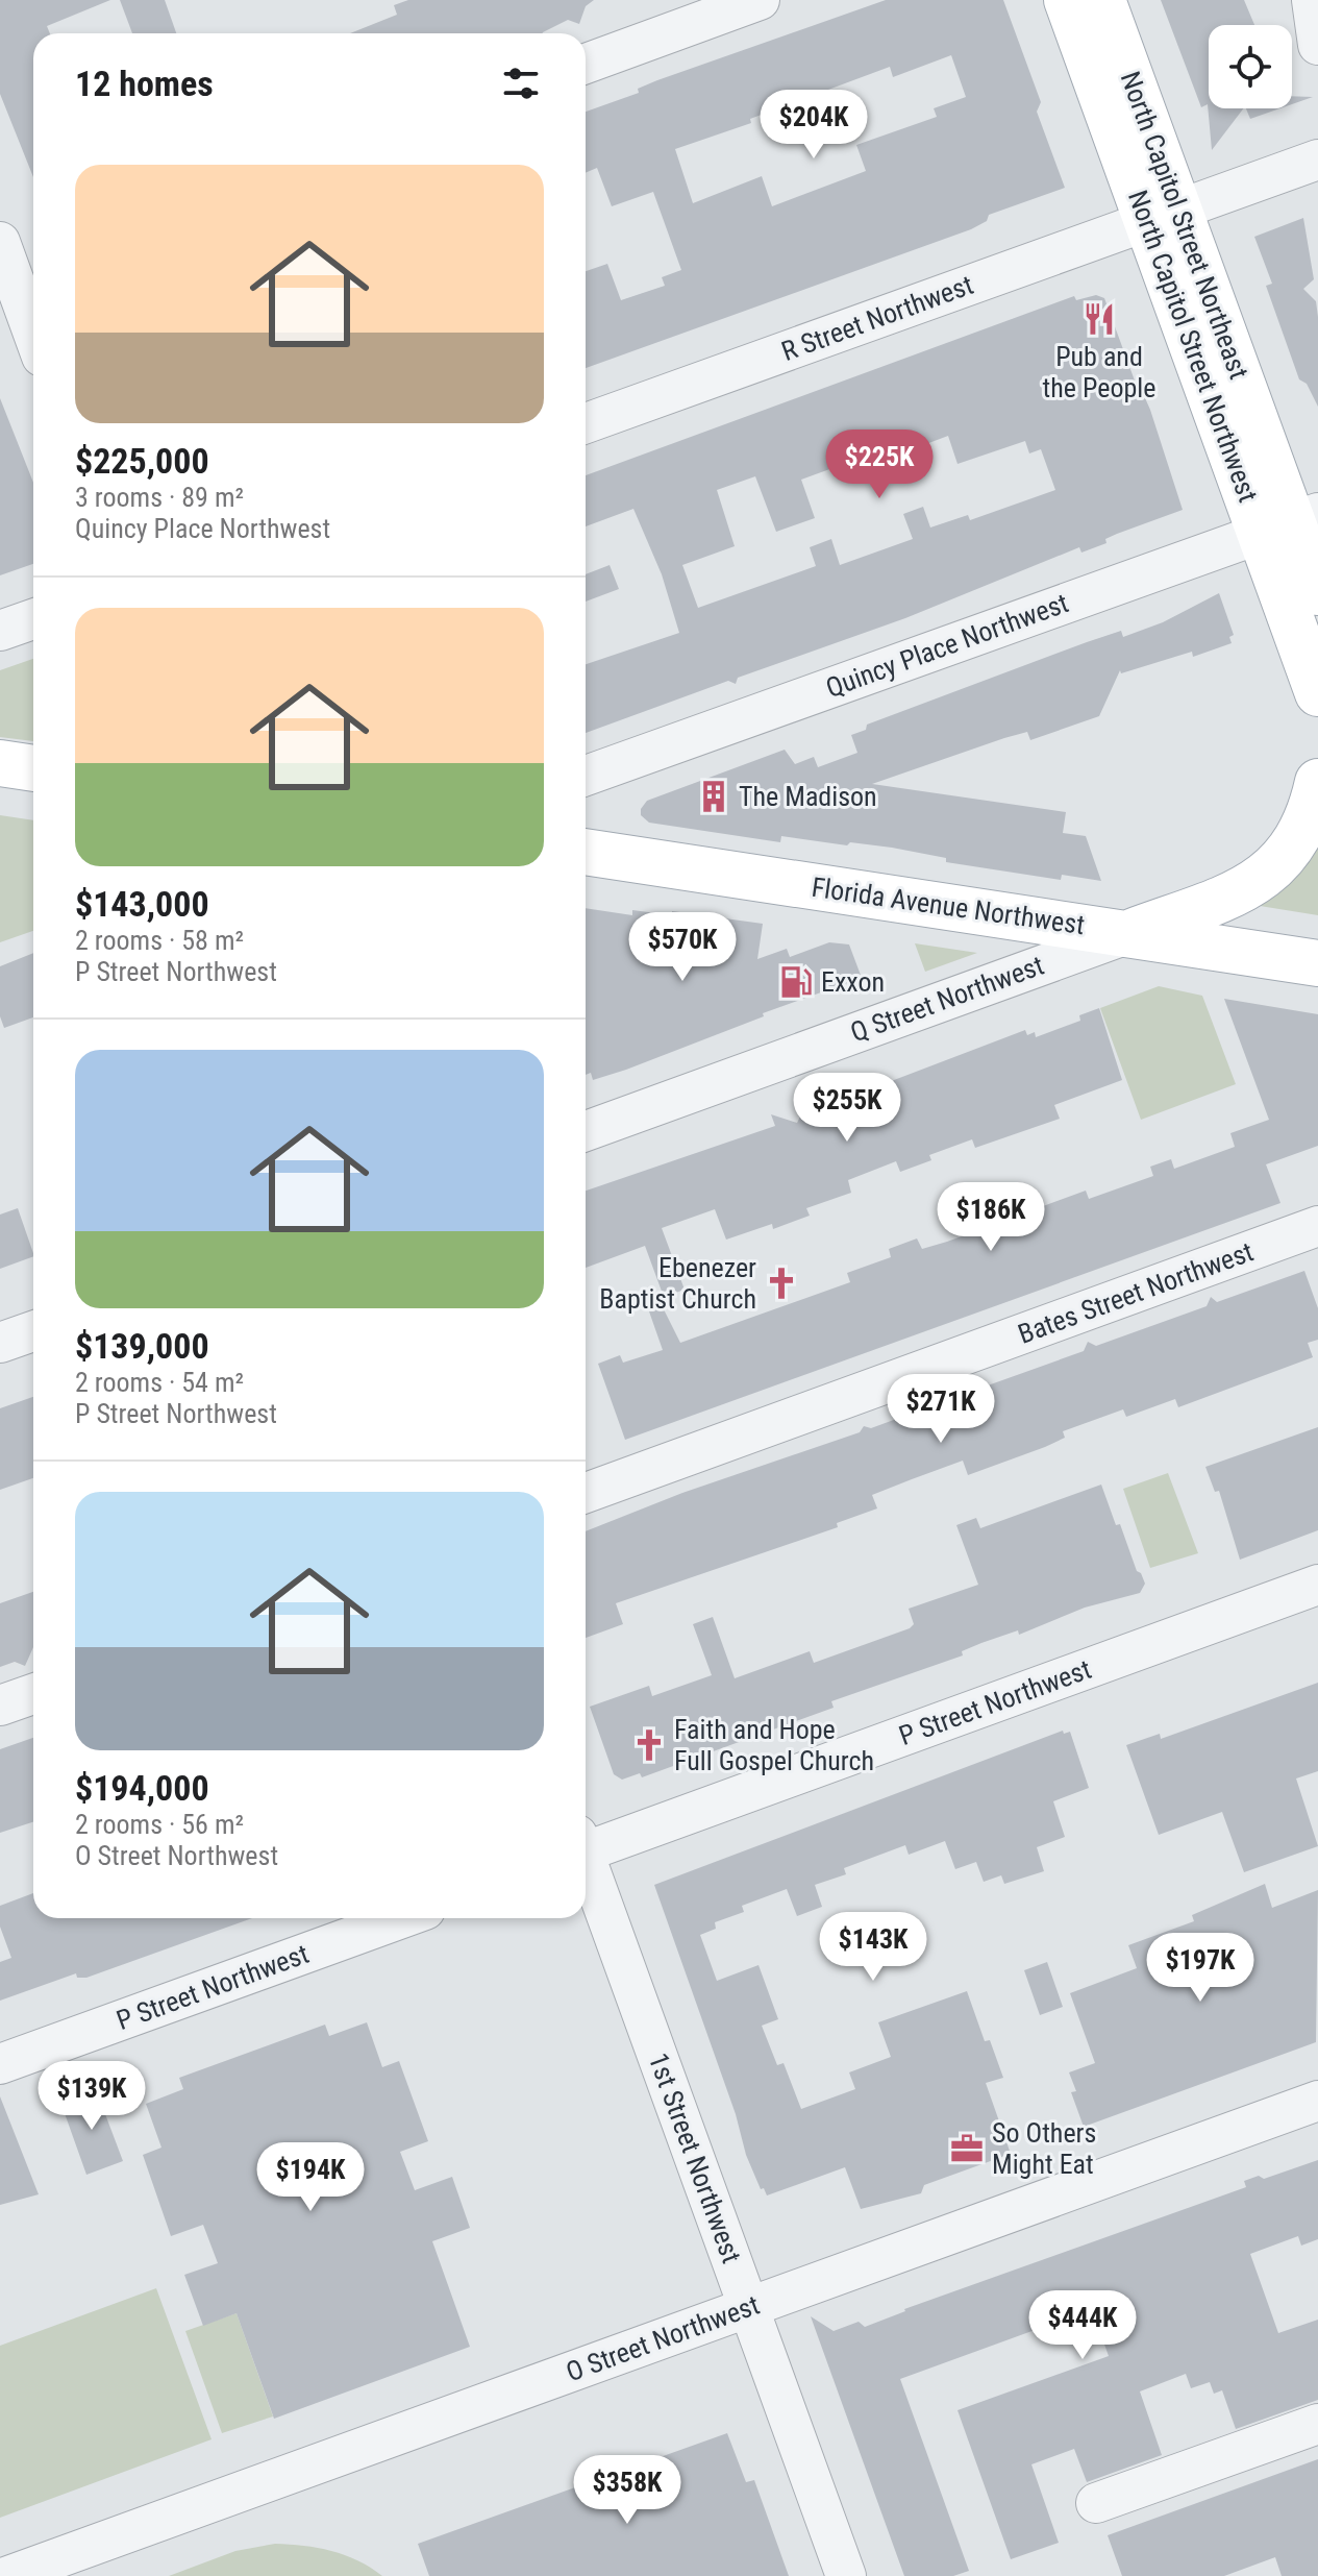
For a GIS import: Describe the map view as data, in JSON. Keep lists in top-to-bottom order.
{
  "streets": {
    "main road": ["North Capitol Street Northeast", "North Capitol Street Northwest", "Florida Avenue Northwest"],
    "street": [
      "R Street Northwest",
      "Quincy Place Northwest",
      "Q Street Northwest",
      "Bates Street Northwest",
      "P Street Northwest",
      "1st Street Northwest",
      "O Street Northwest"
    ]
  },
  "crossings": [
    ["North Capitol Street Northeast", "R Street Northwest"],
    ["North Capitol Street Northeast", "North Capitol Street Northwest"],
    ["R Street Northwest", "North Capitol Street Northwest"],
    ["North Capitol Street Northwest", "Quincy Place Northwest"],
    ["Florida Avenue Northwest", "Q Street Northwest"],
    ["1st Street Northwest", "O Street Northwest"]
  ],
  "places": {
    "restaurant": ["Pub and the People"],
    "building": ["The Madison"],
    "fuel station": ["Exxon"],
    "church": ["Ebenezer Baptist Church", "Faith and Hope Full Gospel Church"],
    "office": ["So Others Might Eat"]
  },
  "page": {
    "heading": "12 homes",
    "price": [
      "$204K",
      "$225K",
      "$570K",
      "$255K",
      "$186K",
      "$271K",
      "$143K",
      "$197K",
      "$139K",
      "$194K",
      "$444K",
      "$358K"
    ],
    "list": [
      {
        "name": "$225,000",
        "note": "3 rooms · 89 m² · Quincy Place Northwest"
      },
      {
        "name": "$143,000",
        "note": "2 rooms · 58 m² · P Street Northwest"
      },
      {
        "name": "$139,000",
        "note": "2 rooms · 54 m² · P Street Northwest"
      },
      {
        "name": "$194,000",
        "note": "2 rooms · 56 m² · O Street Northwest"
      }
    ]
  }
}
